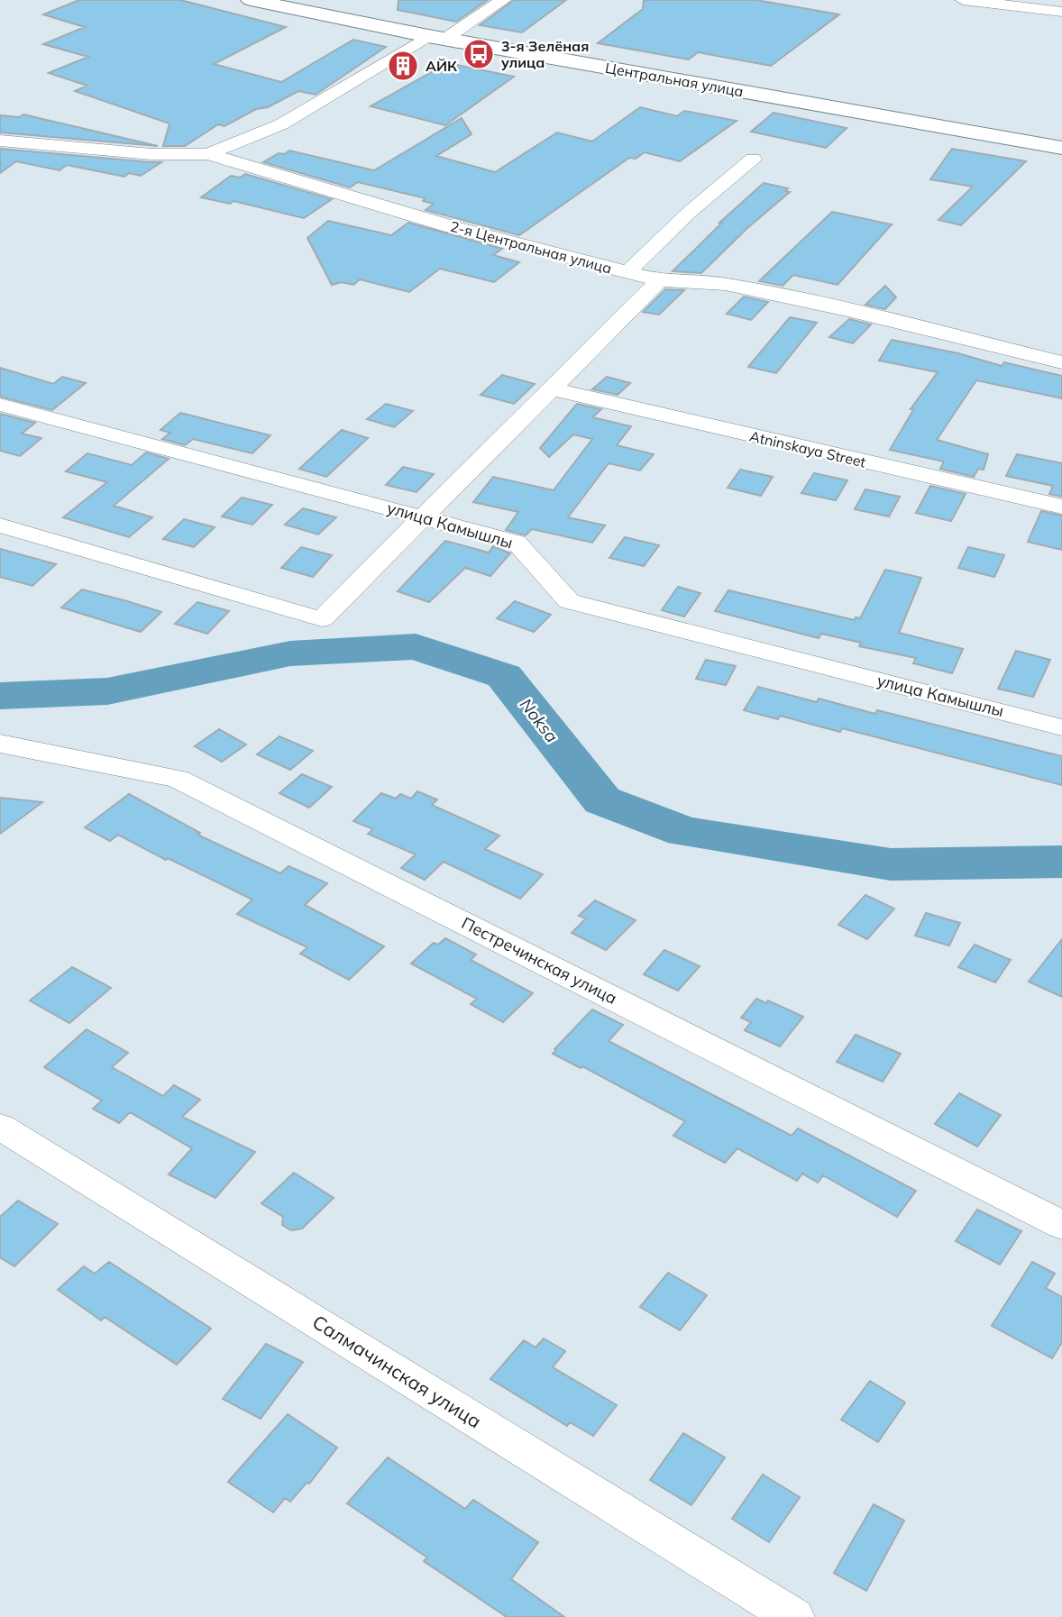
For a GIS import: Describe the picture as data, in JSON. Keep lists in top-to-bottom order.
{
  "streets": {
    "street": [
      "Центральная улица",
      "2-я Центральная улица",
      "Atninskaya Street",
      "улица Камышлы",
      "Пестречинская улица",
      "Салмачинская улица"
    ]
  },
  "water": ["Noksa"],
  "places": {
    "bus stop": ["3-я Зелёная улица"],
    "building": ["АЙК"]
  }
}
